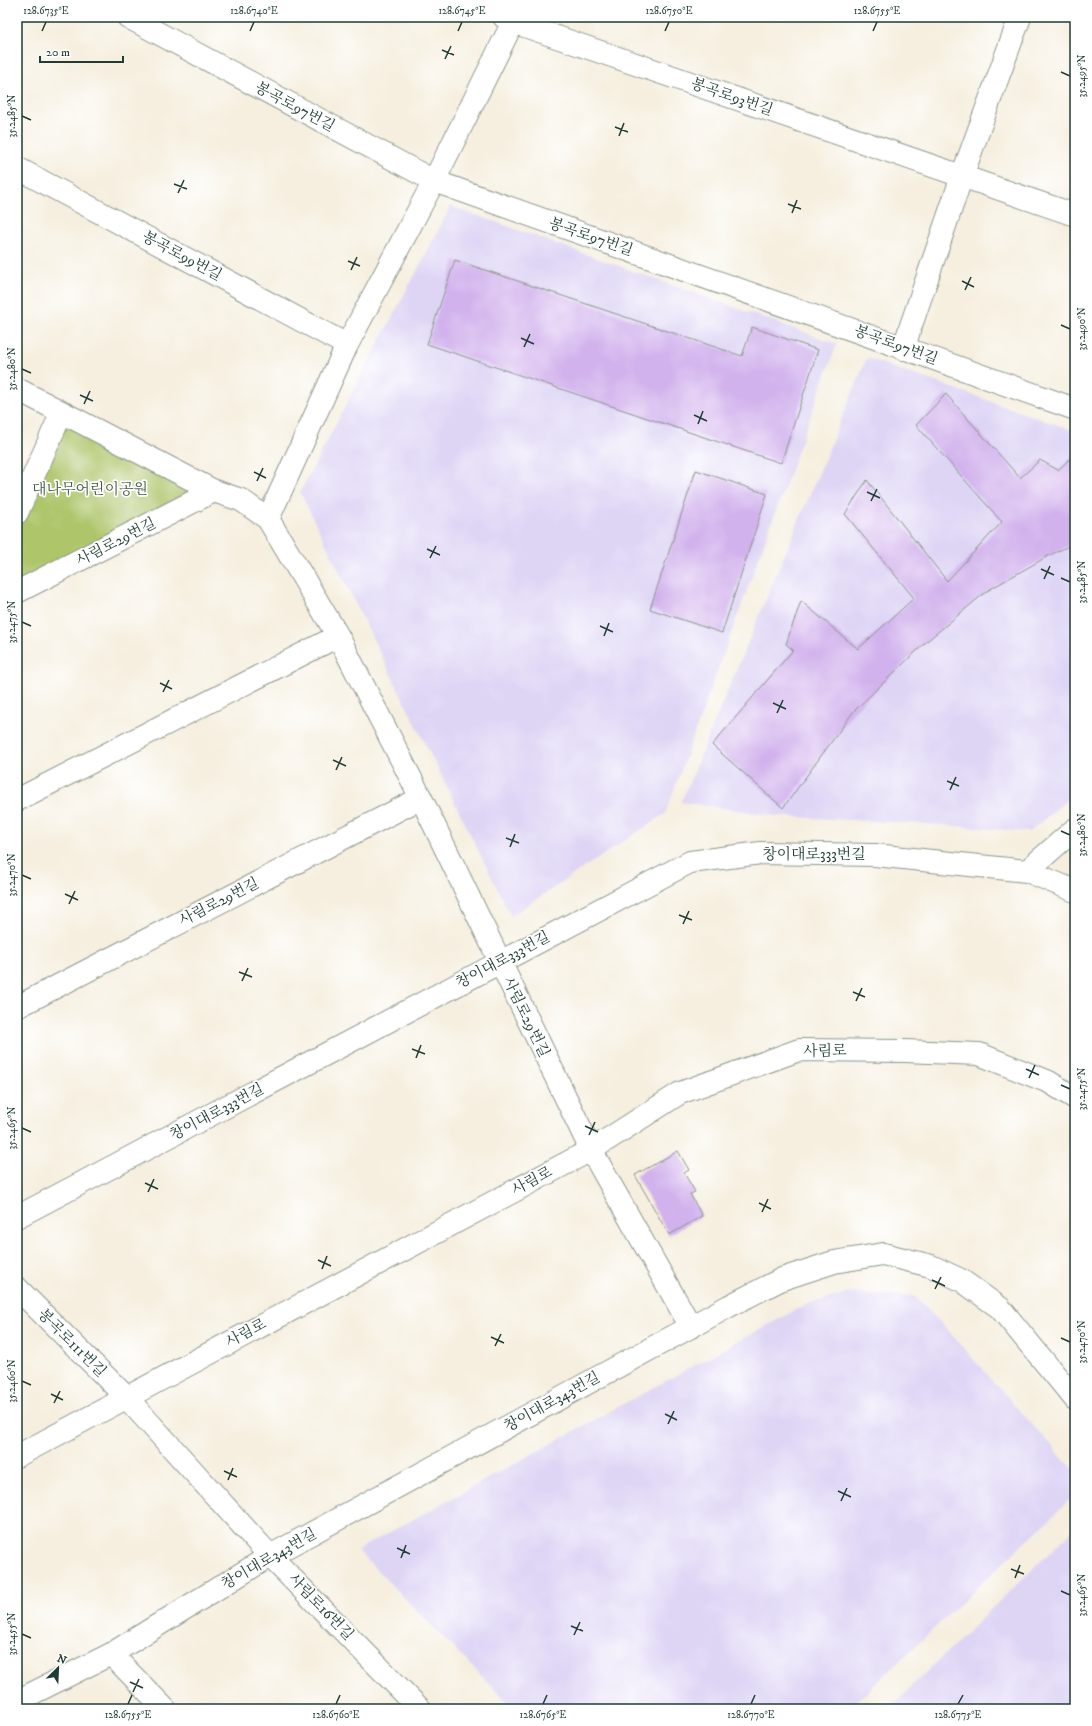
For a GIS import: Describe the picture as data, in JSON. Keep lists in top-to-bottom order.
{
  "streets": {
    "street": [
      "봉곡로93번길",
      "봉곡로97번길",
      "봉곡로99번길",
      "사림로29번길",
      "창이대로333번길",
      "사림로",
      "봉곡로111번길",
      "창이대로343번길",
      "사림로16번길"
    ]
  },
  "crossings": [
    ["사림로29번길", "창이대로333번길"],
    ["사림로29번길", "사림로"],
    ["사림로29번길", "창이대로343번길"],
    ["사림로", "봉곡로111번길"],
    ["사림로", "사림로16번길"],
    ["봉곡로111번길", "사림로16번길"],
    ["창이대로343번길", "사림로16번길"]
  ],
  "parks": ["대나무어린이공원"],
  "scale_bar": "20 m",
  "north": "top right",
  "coordinates": [
    "128.6735°E",
    "128.6740°E",
    "128.6745°E",
    "128.6750°E",
    "128.6755°E",
    "35.2495°N",
    "35.2485°N",
    "35.2490°N",
    "35.2480°N",
    "35.2475°N",
    "35.2470°N",
    "35.2465°N",
    "35.2460°N",
    "35.2455°N",
    "128.6760°E",
    "128.6765°E",
    "128.6770°E",
    "128.6775°E"
  ]
}
